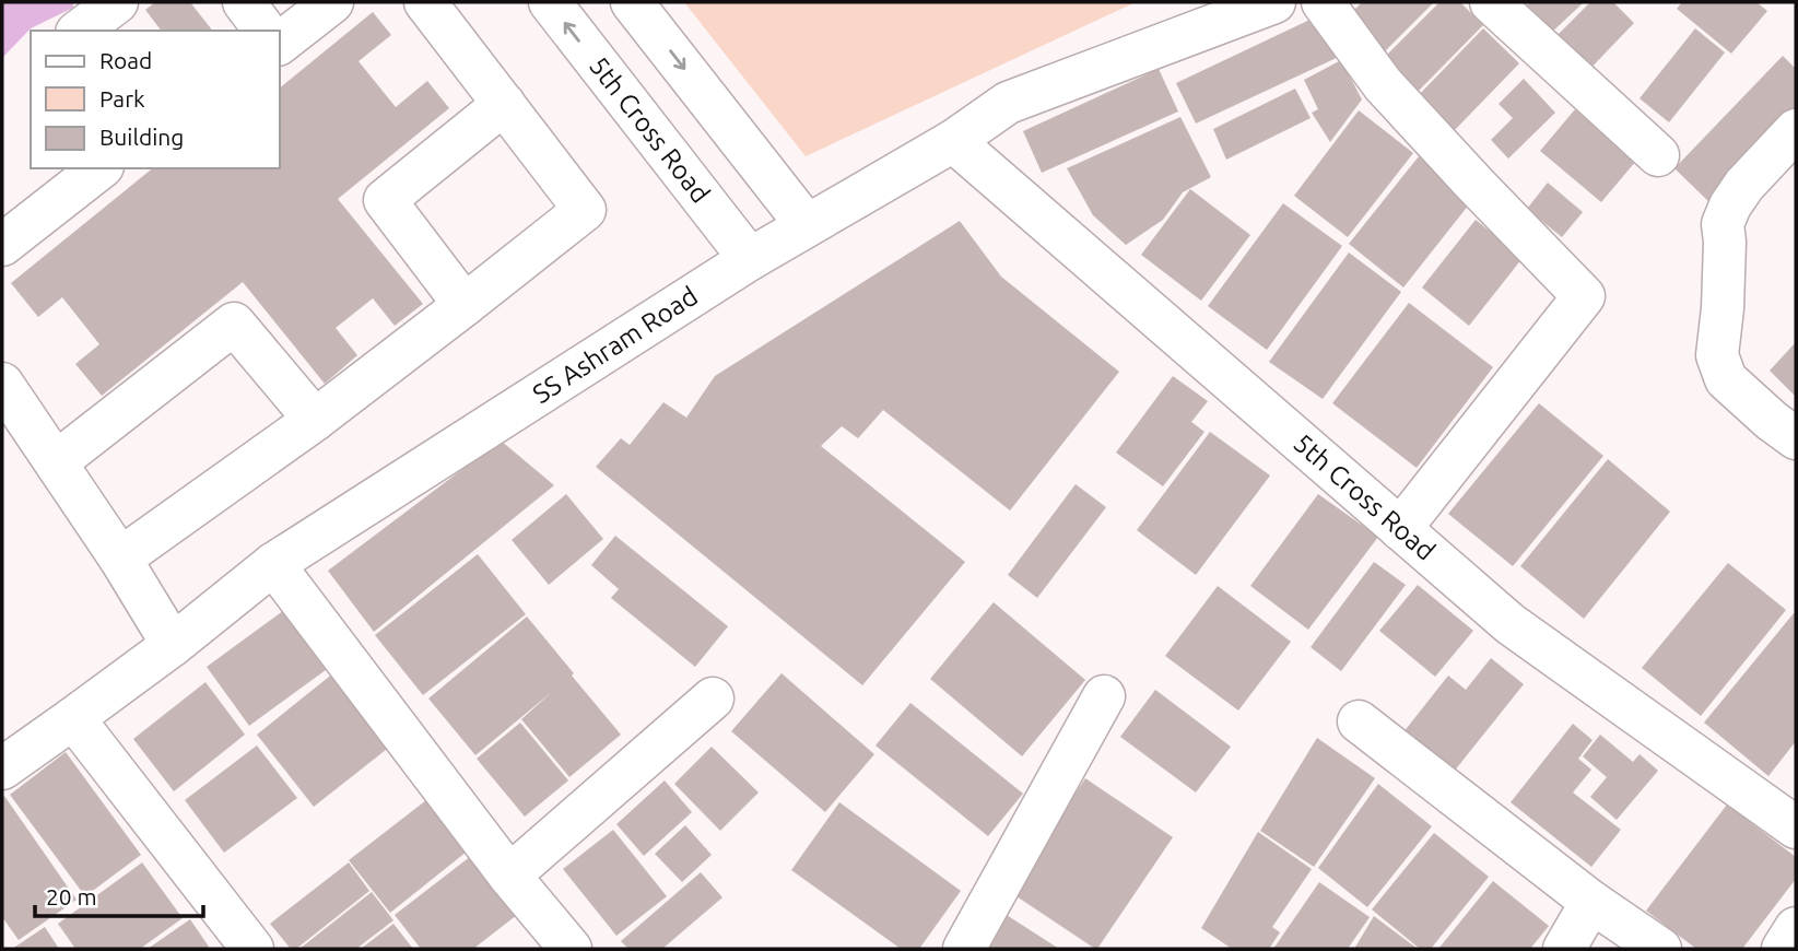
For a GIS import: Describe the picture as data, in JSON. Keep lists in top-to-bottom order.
{
  "streets": {
    "street": ["5th Cross Road", "SS Ashram Road"]
  },
  "crossings": [
    ["5th Cross Road", "SS Ashram Road"]
  ],
  "legend": ["Road", "Park", "Building"],
  "scale_bar": "20 m"
}
